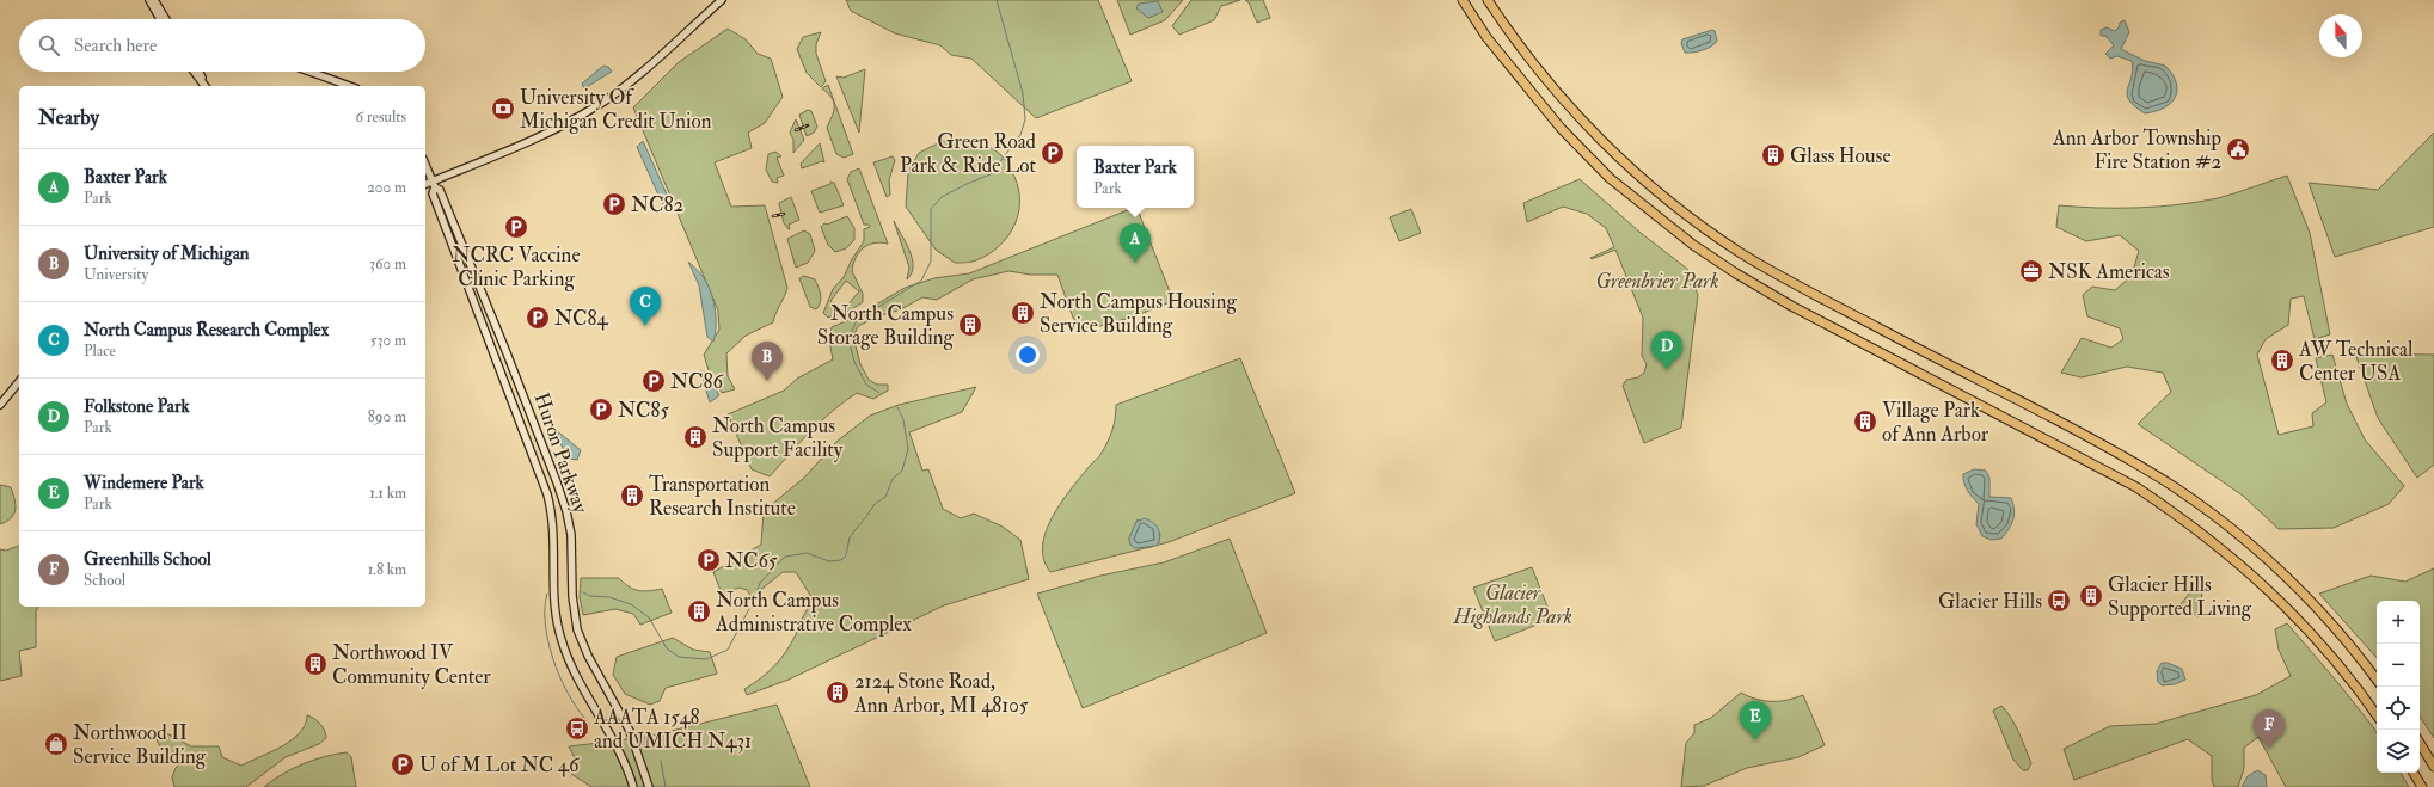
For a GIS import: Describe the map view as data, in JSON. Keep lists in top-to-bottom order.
{
  "streets": {
    "main road": ["Huron Parkway"]
  },
  "parks": ["Greenbrier Park", "Glacier Highlands Park"],
  "places": {
    "bank": ["University Of Michigan Credit Union"],
    "public building": ["Ann Arbor Township Fire Station #2"],
    "parking": [
      "Green Road Park & Ride Lot",
      "NC82",
      "NCRC Vaccine Clinic Parking",
      "NC84",
      "NC86",
      "NC85",
      "NC65",
      "U of M Lot NC 46"
    ],
    "building": [
      "Glass House",
      "North Campus Housing Service Building",
      "North Campus Storage Building",
      "AW Technical Center USA",
      "Village Park of Ann Arbor",
      "North Campus Support Facility",
      "Transportation Research Institute",
      "Glacier Hills Supported Living",
      "North Campus Administrative Complex",
      "Northwood IV Community Center",
      "2124 Stone Road, Ann Arbor, MI 48105"
    ],
    "office": ["NSK Americas"],
    "bus stop": ["Glacier Hills", "AAATA 1548 and UMICH N431"],
    "shop": ["Northwood II Service Building"]
  },
  "north": "top",
  "page": {
    "search": "Search here",
    "heading": ["Nearby", "6 results"],
    "popup": ["Baxter Park", "Park"],
    "list": [
      {
        "mark": "A",
        "name": "Baxter Park",
        "note": "Park",
        "value": "200 m"
      },
      {
        "mark": "B",
        "name": "University of Michigan",
        "note": "University",
        "value": "360 m"
      },
      {
        "mark": "C",
        "name": "North Campus Research Complex",
        "note": "Place",
        "value": "530 m"
      },
      {
        "mark": "D",
        "name": "Folkstone Park",
        "note": "Park",
        "value": "890 m"
      },
      {
        "mark": "E",
        "name": "Windemere Park",
        "note": "Park",
        "value": "1.1 km"
      },
      {
        "mark": "F",
        "name": "Greenhills School",
        "note": "School",
        "value": "1.8 km"
      }
    ],
    "pins": [
      "A",
      "C",
      "D",
      "B",
      "E",
      "F"
    ],
    "map_buttons": ["+", "−"]
  }
}
